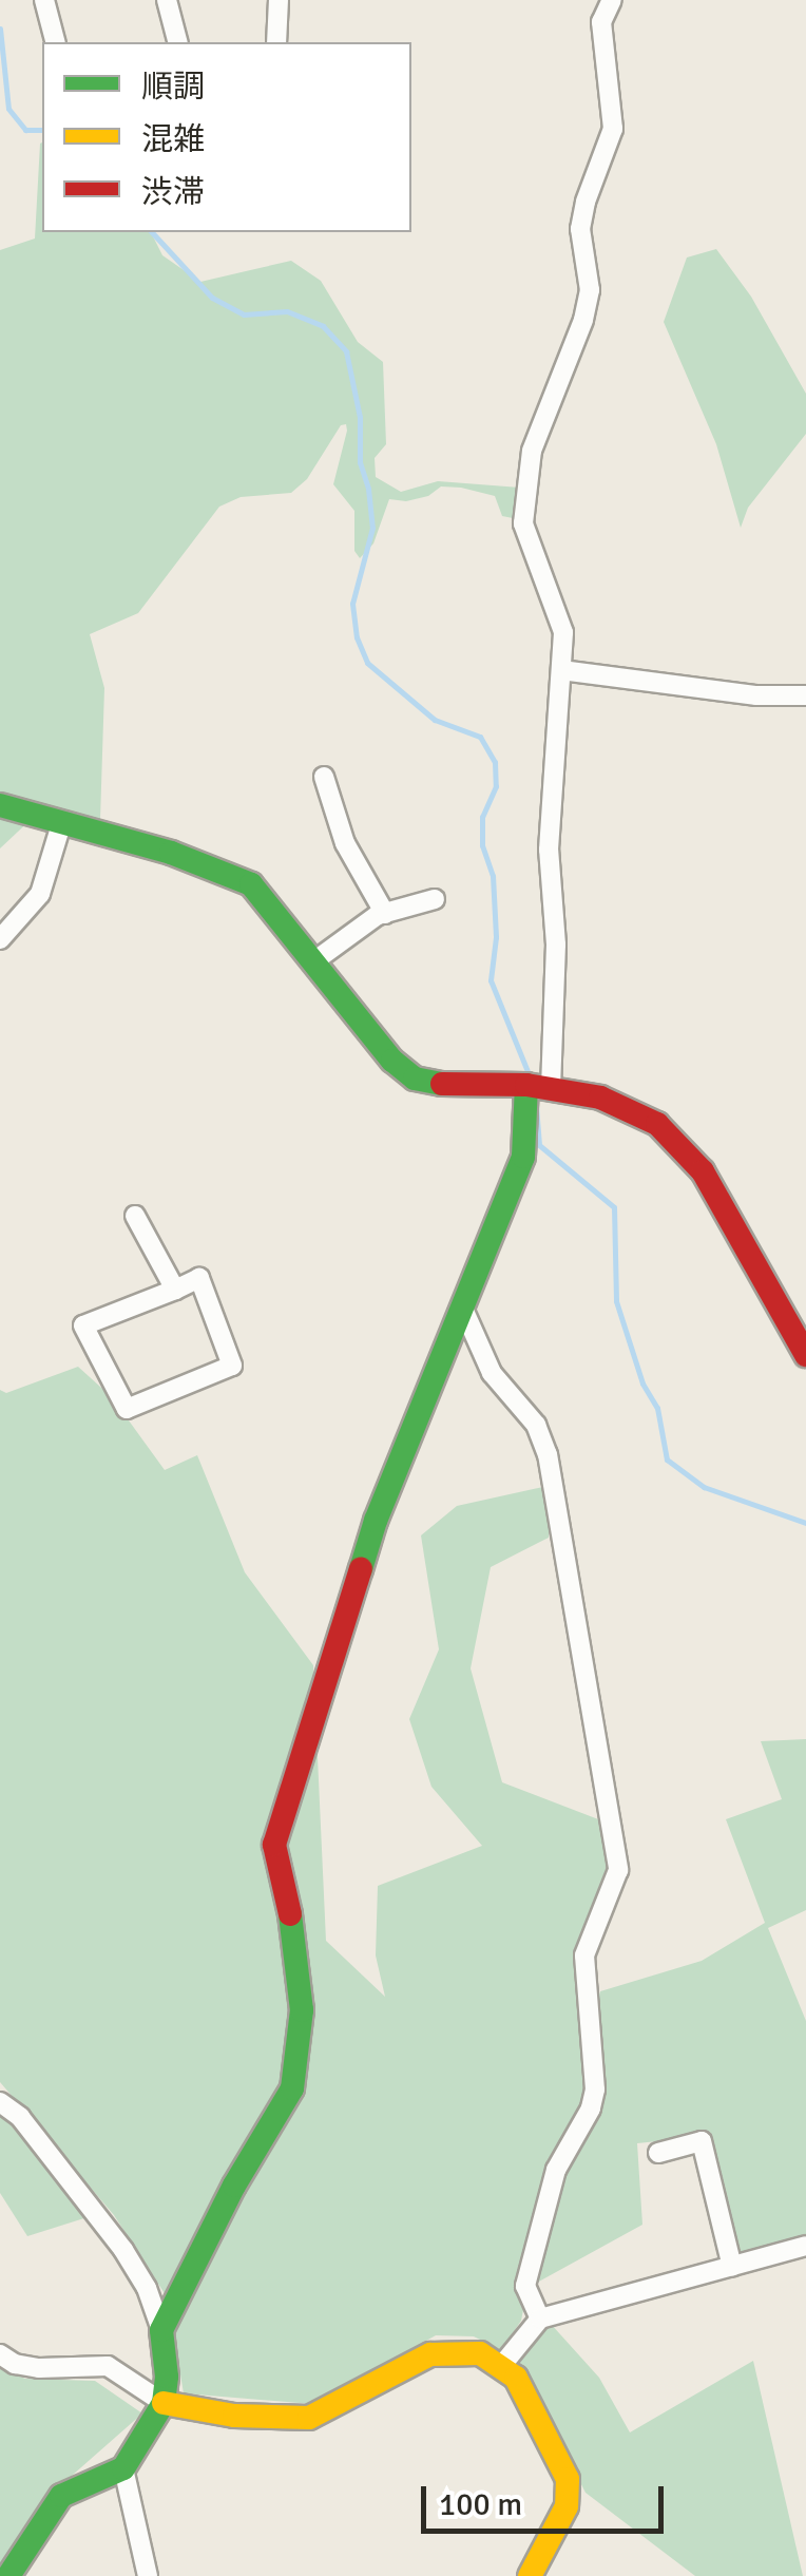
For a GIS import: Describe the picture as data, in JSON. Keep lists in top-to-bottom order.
{
  "legend": ["順調", "混雑", "渋滞"],
  "scale_bar": "100 m"
}
